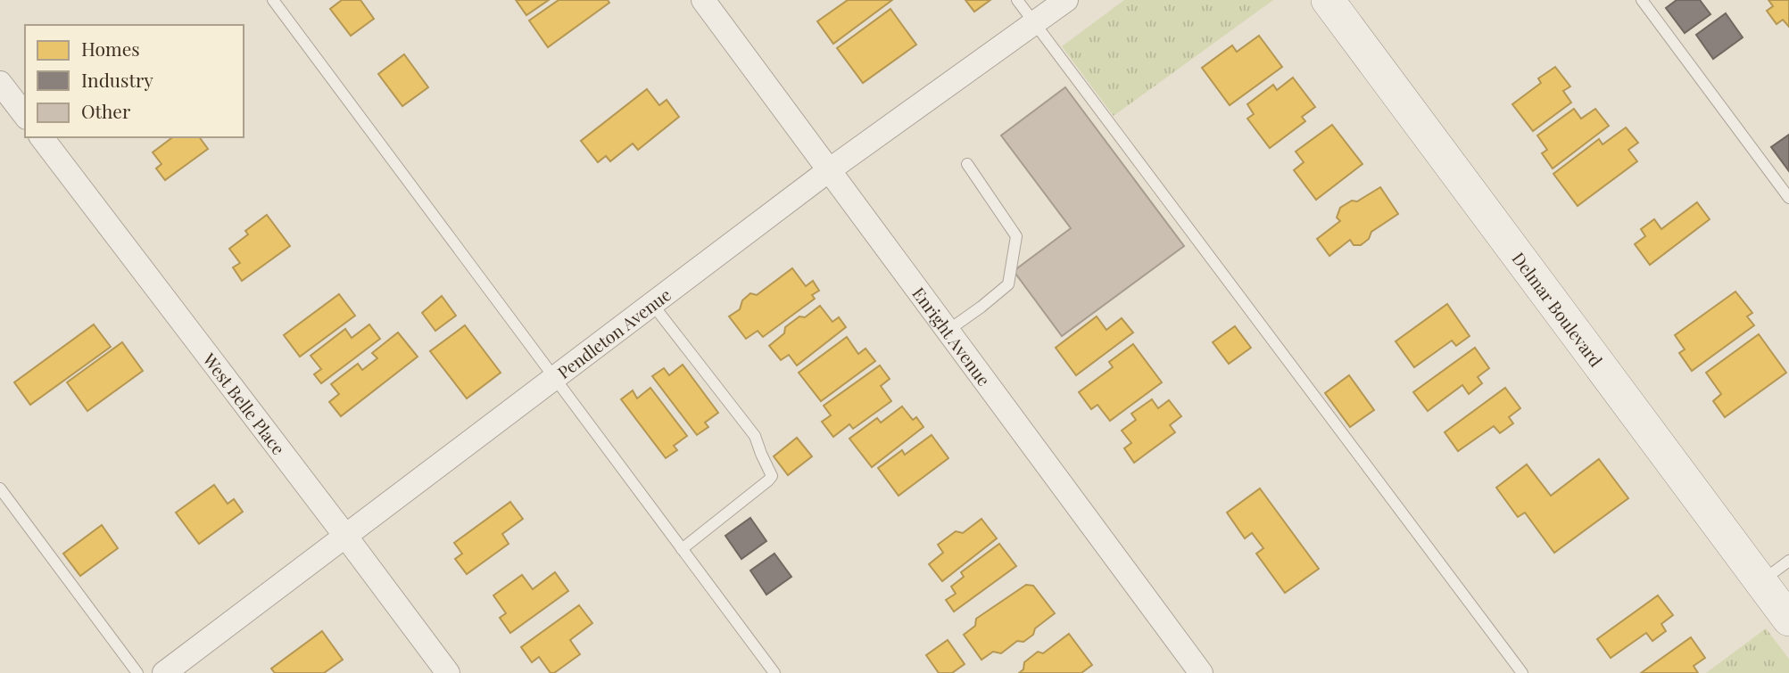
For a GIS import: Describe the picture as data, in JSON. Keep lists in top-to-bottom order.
{
  "streets": {
    "main road": ["Delmar Boulevard"],
    "street": ["Pendleton Avenue", "Enright Avenue", "West Belle Place"]
  },
  "crossings": [
    ["Pendleton Avenue", "Enright Avenue"],
    ["Pendleton Avenue", "West Belle Place"]
  ],
  "legend": ["Homes", "Industry", "Other"]
}
